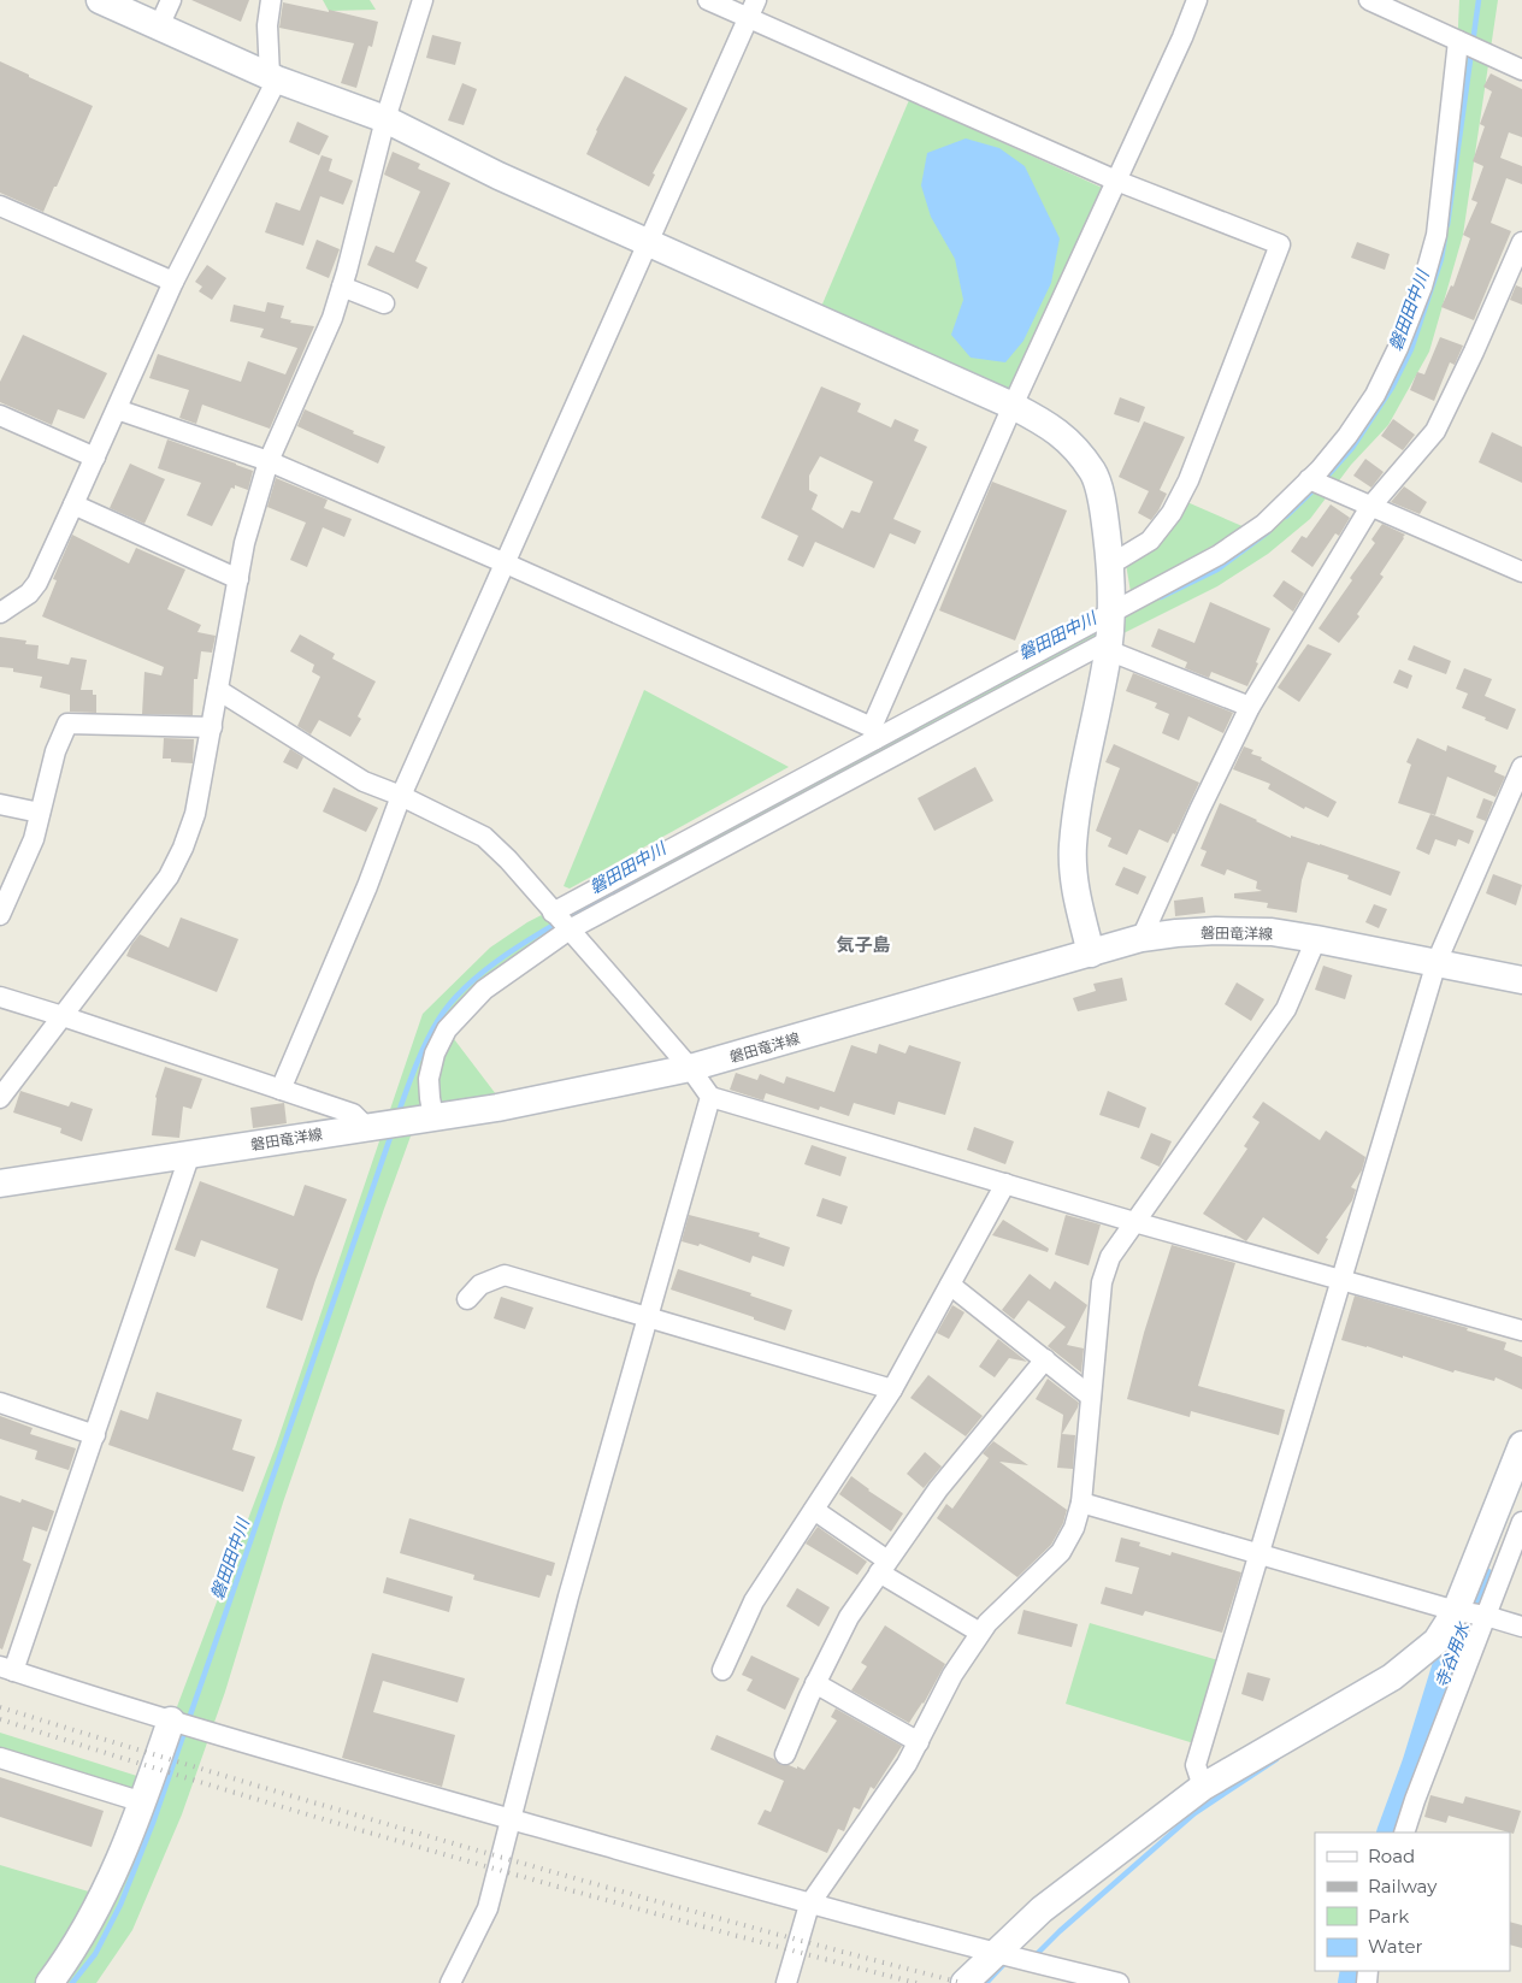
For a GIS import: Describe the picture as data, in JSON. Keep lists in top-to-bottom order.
{
  "streets": {
    "street": ["磐田竜洋線"]
  },
  "districts": ["気子島"],
  "water": ["磐田田中川", "寺谷用水"],
  "legend": [
    "Road",
    "Railway",
    "Park",
    "Water"
  ]
}
